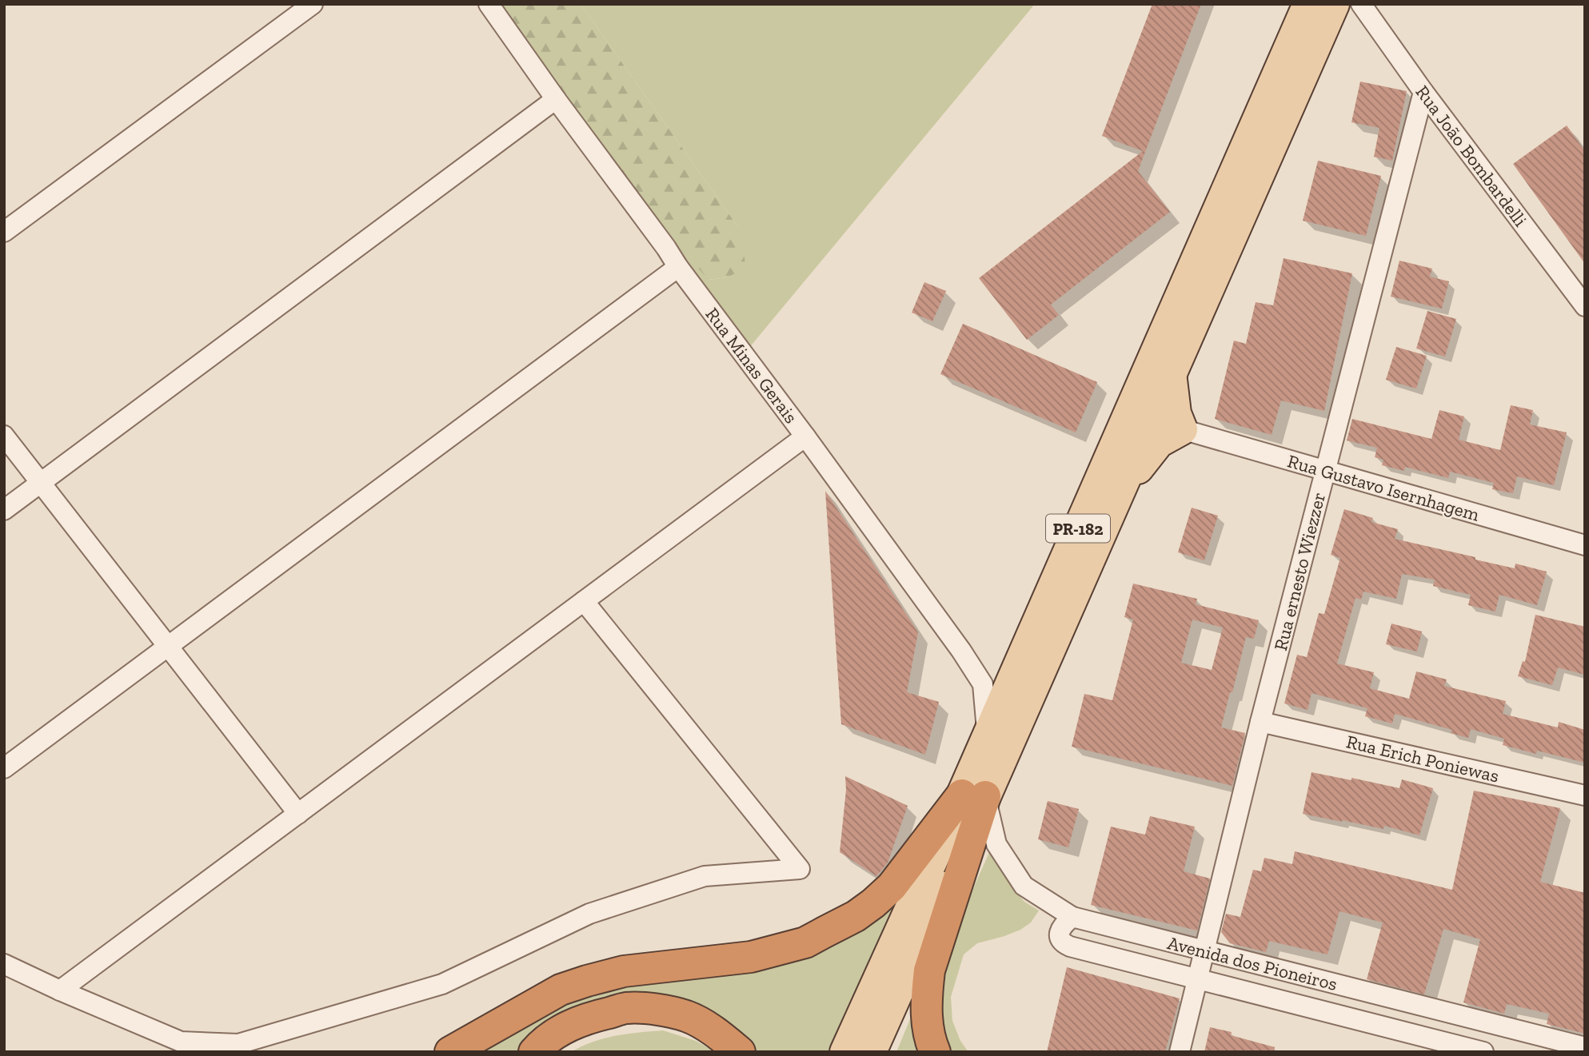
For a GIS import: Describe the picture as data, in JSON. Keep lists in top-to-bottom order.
{
  "streets": {
    "highway": ["PR-182"],
    "street": [
      "Rua João Bombardelli",
      "Rua Minas Gerais",
      "Rua Gustavo Isernhagem",
      "Rua ernesto Wiezzer",
      "Rua Erich Poniewas",
      "Avenida dos Pioneiros"
    ]
  },
  "crossings": [
    ["Rua João Bombardelli", "Rua ernesto Wiezzer"],
    ["Rua Minas Gerais", "PR-182"],
    ["Rua Gustavo Isernhagem", "Rua ernesto Wiezzer"],
    ["PR-182", "Avenida dos Pioneiros"],
    ["Rua ernesto Wiezzer", "Rua Erich Poniewas"],
    ["Rua ernesto Wiezzer", "Avenida dos Pioneiros"]
  ]
}
